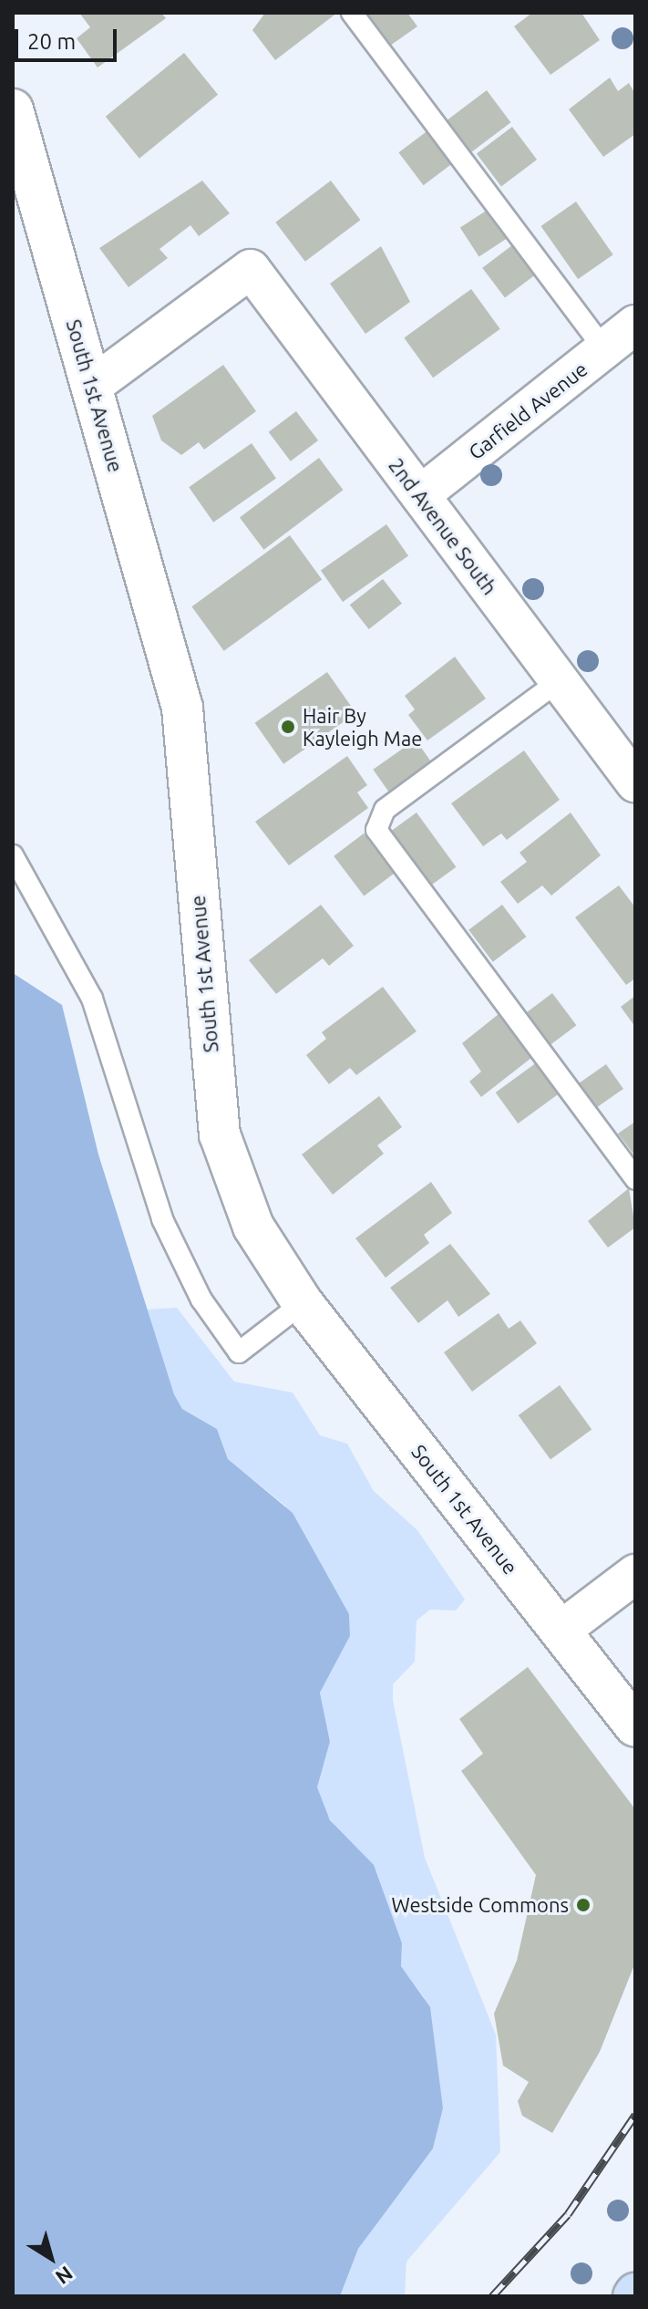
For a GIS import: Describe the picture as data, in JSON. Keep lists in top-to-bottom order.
{
  "streets": {
    "street": ["South 1st Avenue", "Garfield Avenue", "2nd Avenue South"]
  },
  "crossings": [
    ["South 1st Avenue", "2nd Avenue South"],
    ["Garfield Avenue", "2nd Avenue South"]
  ],
  "places": ["Hair By Kayleigh Mae", "Westside Commons"],
  "scale_bar": "20 m",
  "north": "bottom right"
}
